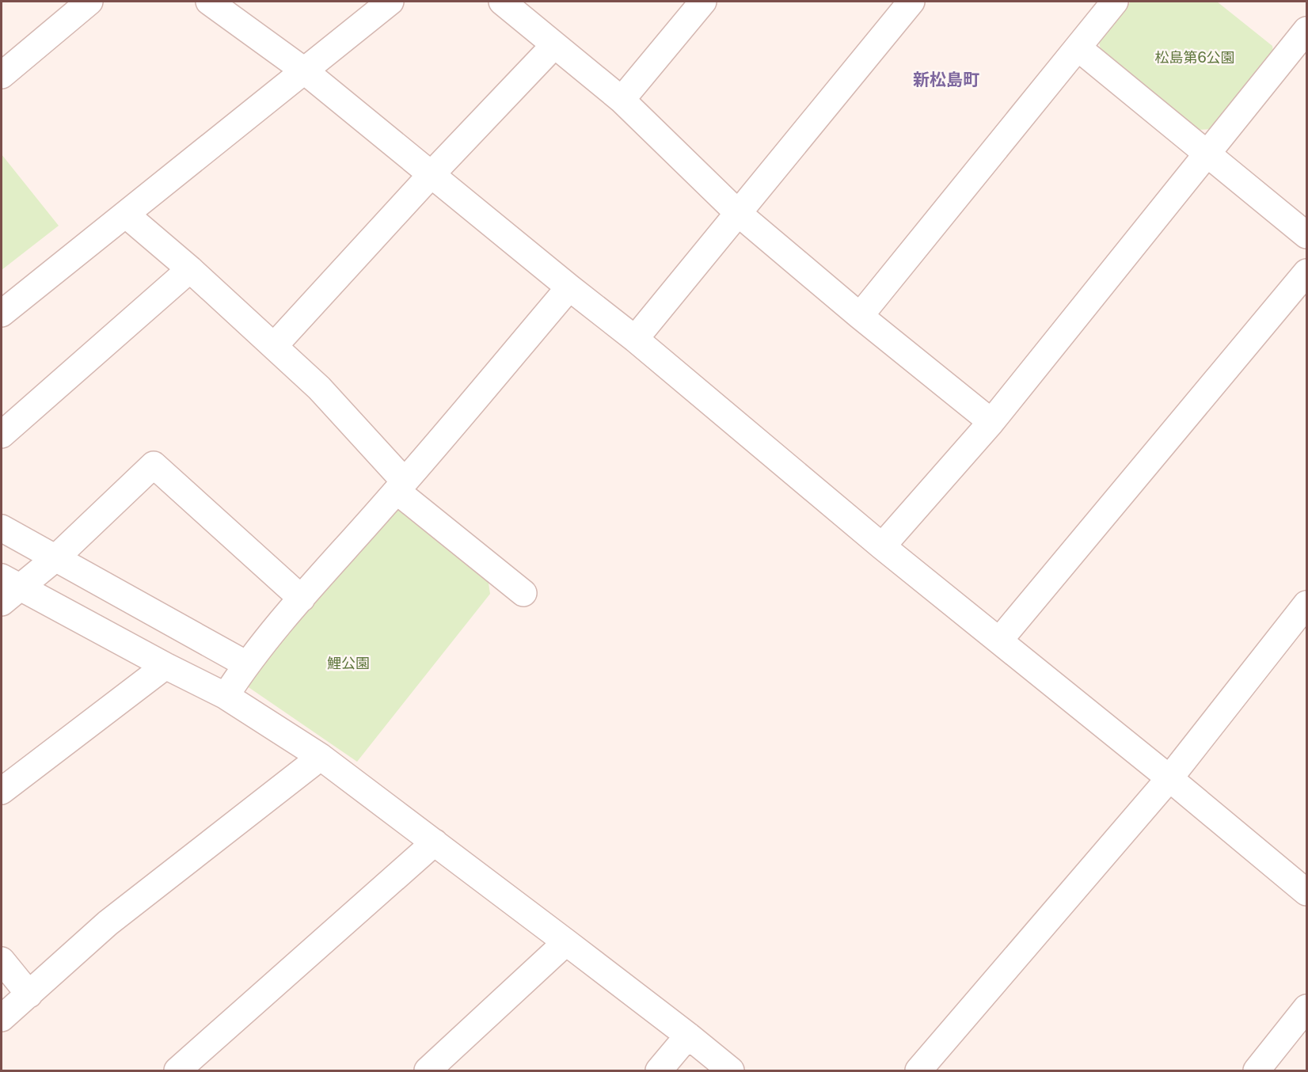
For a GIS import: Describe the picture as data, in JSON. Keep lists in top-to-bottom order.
{
  "districts": ["新松島町"],
  "parks": ["松島第6公園", "鯉公園"]
}
